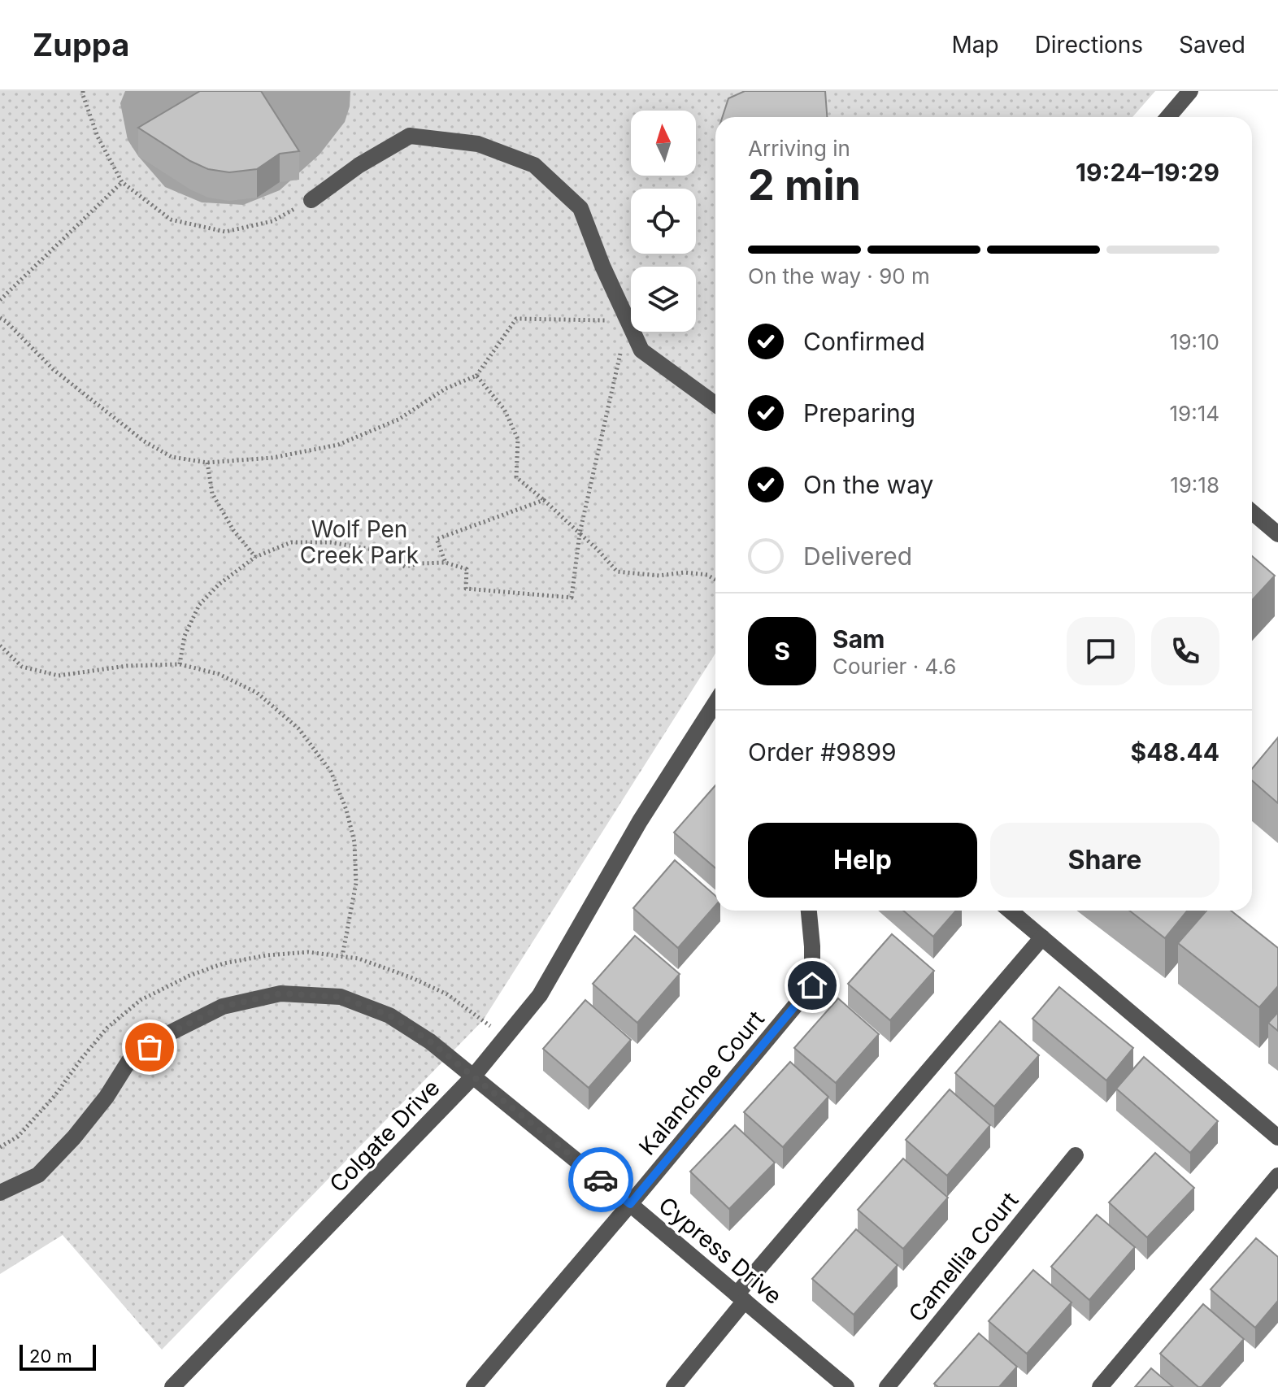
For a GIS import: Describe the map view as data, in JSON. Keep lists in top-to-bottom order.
{
  "streets": {
    "street": [
      "Kalanchoe Court",
      "Colgate Drive",
      "Cypress Drive",
      "Camellia Court"
    ]
  },
  "crossings": [
    ["Kalanchoe Court", "Cypress Drive"],
    ["Colgate Drive", "Cypress Drive"]
  ],
  "parks": ["Wolf Pen Creek Park"],
  "scale_bar": "20 m",
  "north": "top",
  "page": {
    "header": "Zuppa",
    "nav": ["Map", "Directions", "Saved"],
    "heading": ["2 min", "Arriving in", "19:24–19:29"],
    "panel": [
      "Sam",
      "Courier · 4.6",
      "Order #9899",
      "$48.44"
    ],
    "bar": "On the way · 90 m",
    "list": [
      ["Confirmed", "19:10"],
      ["Preparing", "19:14"],
      ["On the way", "19:18"],
      "Delivered"
    ],
    "round": "S",
    "buttons": ["Help", "Share"],
    "scale": "20 m"
  }
}
